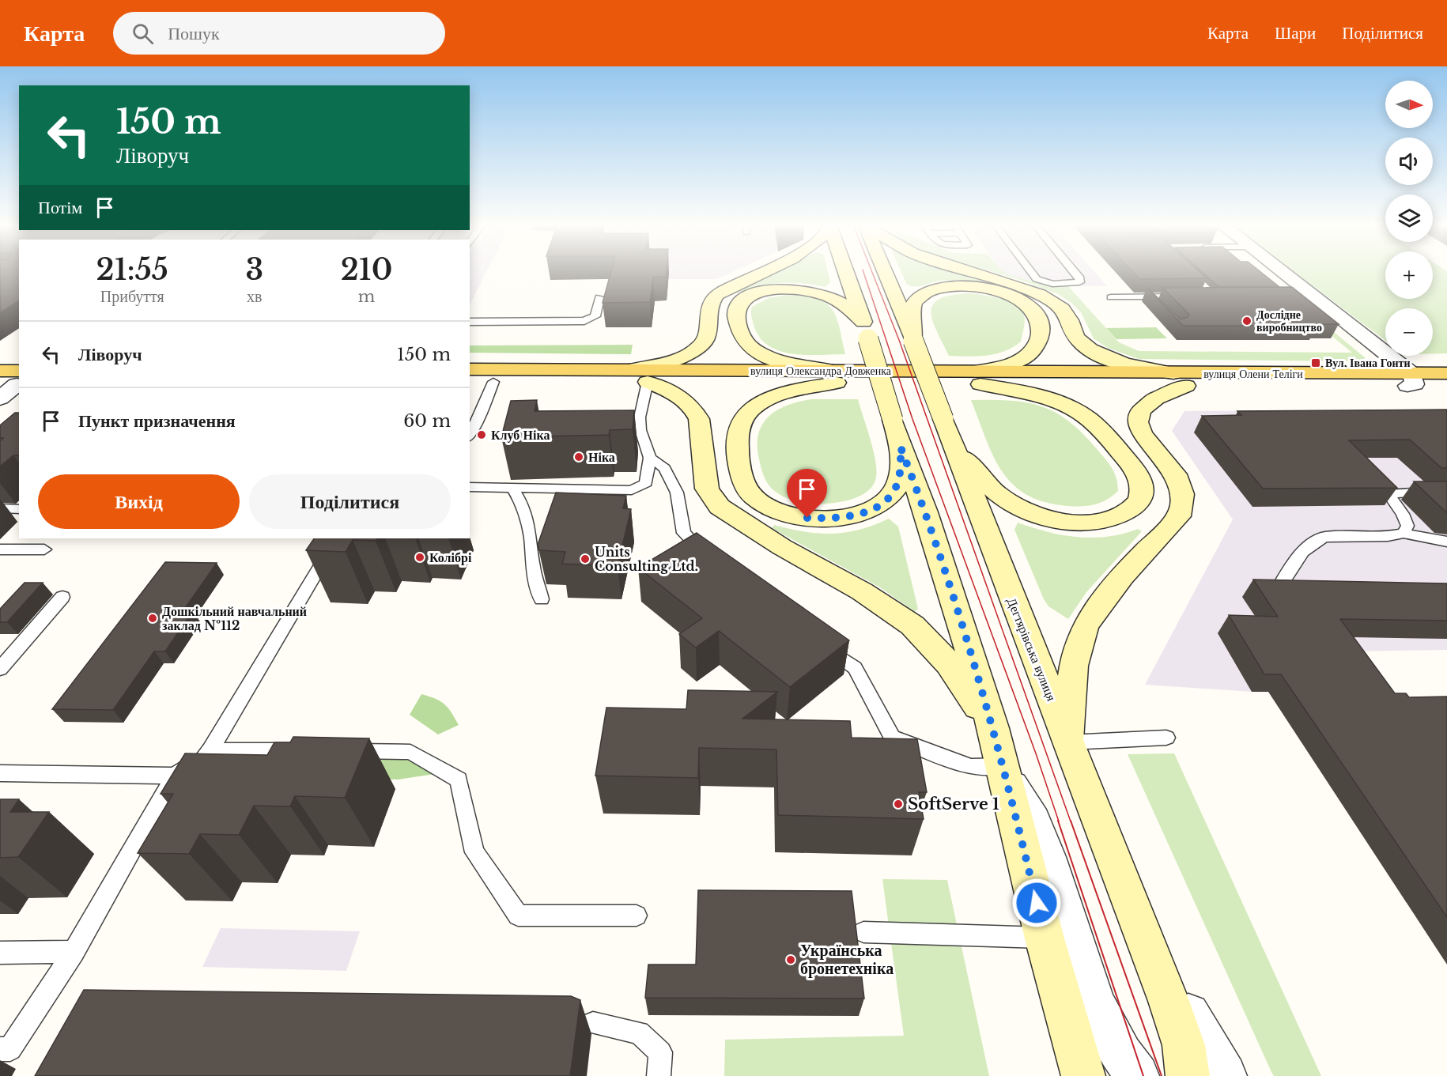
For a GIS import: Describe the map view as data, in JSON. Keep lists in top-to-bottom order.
{
  "streets": {
    "main road": ["вулиця Олександра Довженка", "вулиця Олени Теліги", "Дегтярівська вулиця"]
  },
  "crossings": [
    ["вулиця Олександра Довженка", "вулиця Олени Теліги"]
  ],
  "places": {
    "other": [
      "Дослідне виробництво",
      "Клуб Ніка",
      "Ніка",
      "Колібрі",
      "Units Consulting Ltd.",
      "Дошкільний навчальний заклад №112",
      "SoftServe 1",
      "Українська бронетехніка"
    ],
    "transit": ["Вул. Івана Гонти"]
  },
  "north": "right",
  "page": {
    "header": "Карта",
    "search": "Пошук",
    "nav": ["Карта", "Шари", "Поділитися"],
    "map_buttons": ["+", "−"],
    "turn": ["150 m", "Ліворуч"],
    "then": "Потім",
    "eta": [
      "21:55",
      "Прибуття",
      "3",
      "хв",
      "210",
      "m"
    ],
    "list": [
      {
        "name": "Ліворуч",
        "value": "150 m"
      },
      {
        "name": "Пункт призначення",
        "value": "60 m"
      }
    ],
    "buttons": ["Вихід", "Поділитися"]
  }
}
